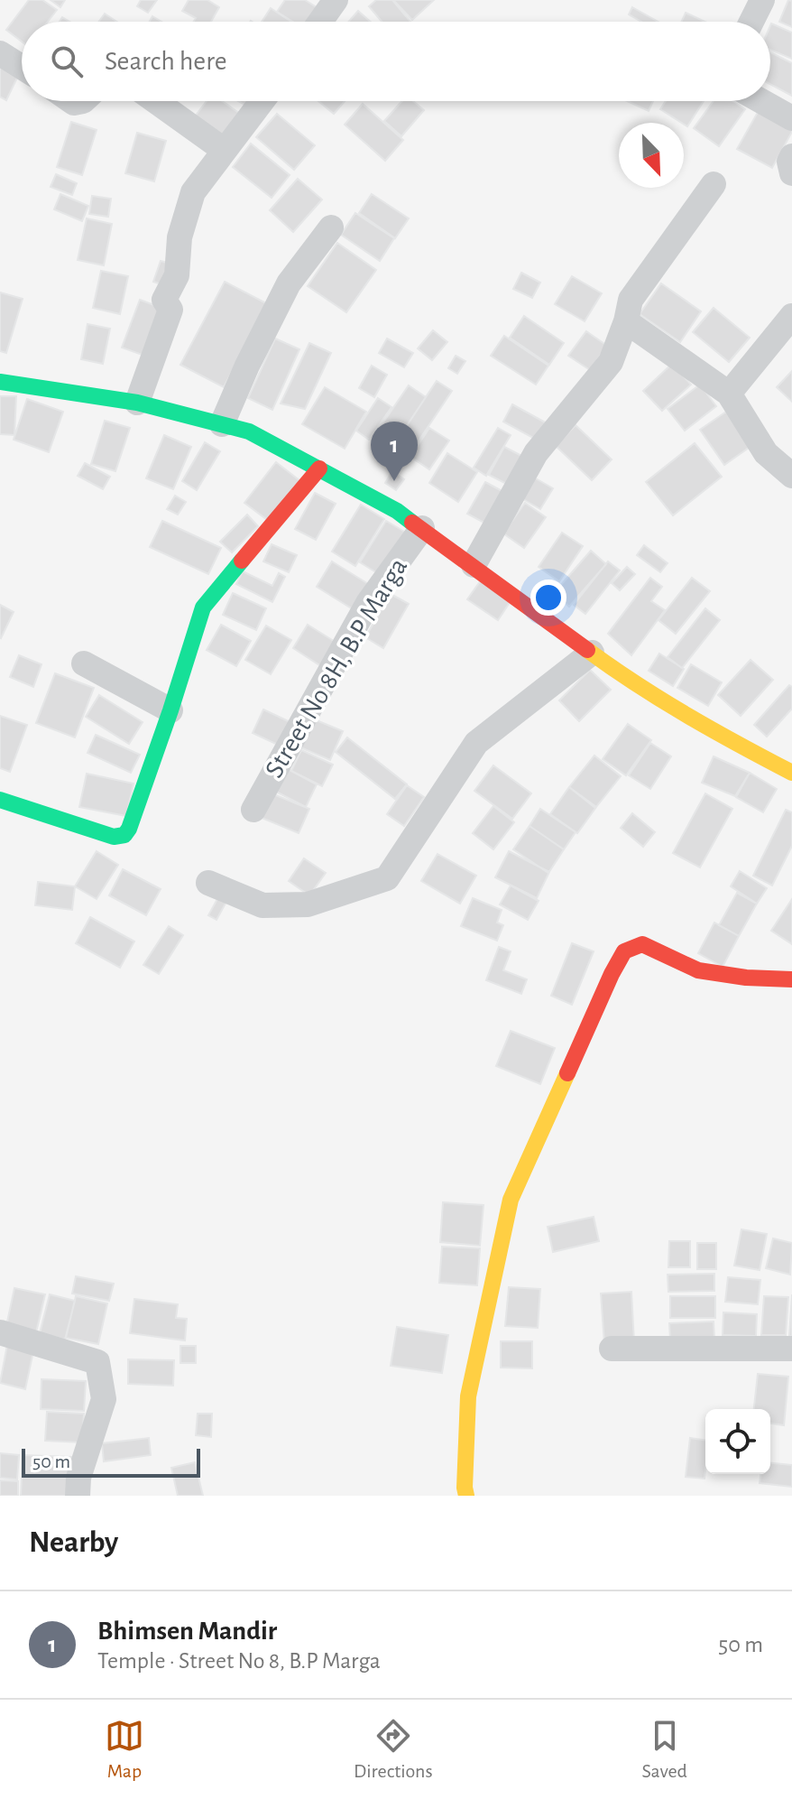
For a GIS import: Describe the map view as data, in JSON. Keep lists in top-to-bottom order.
{
  "streets": {
    "street": ["Street No 8H, B.P Marga"]
  },
  "scale_bar": "50 m",
  "north": "bottom right",
  "page": {
    "search": "Search here",
    "pins": "1",
    "scale": "50 m",
    "heading": "Nearby",
    "list": [
      {
        "mark": "1",
        "name": "Bhimsen Mandir",
        "note": "Temple · Street No 8, B.P Marga",
        "value": "50 m"
      }
    ],
    "nav": ["Map", "Directions", "Saved"]
  }
}
